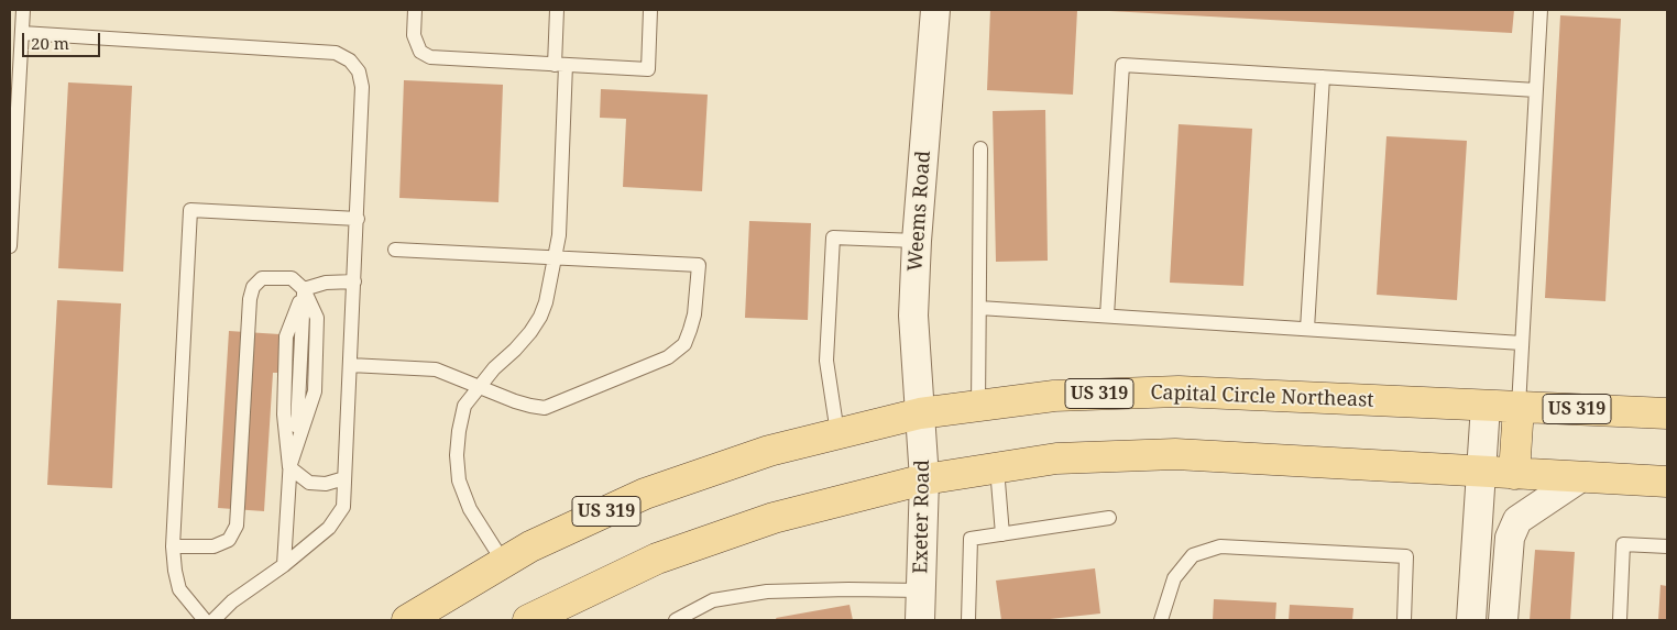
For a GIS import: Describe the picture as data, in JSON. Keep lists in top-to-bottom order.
{
  "streets": {
    "main road": ["US 319", "Capital Circle Northeast"],
    "street": ["Weems Road", "Exeter Road"]
  },
  "crossings": [
    ["Weems Road", "Capital Circle Northeast"],
    ["Weems Road", "Exeter Road"],
    ["Capital Circle Northeast", "Exeter Road"]
  ],
  "scale_bar": "20 m"
}
